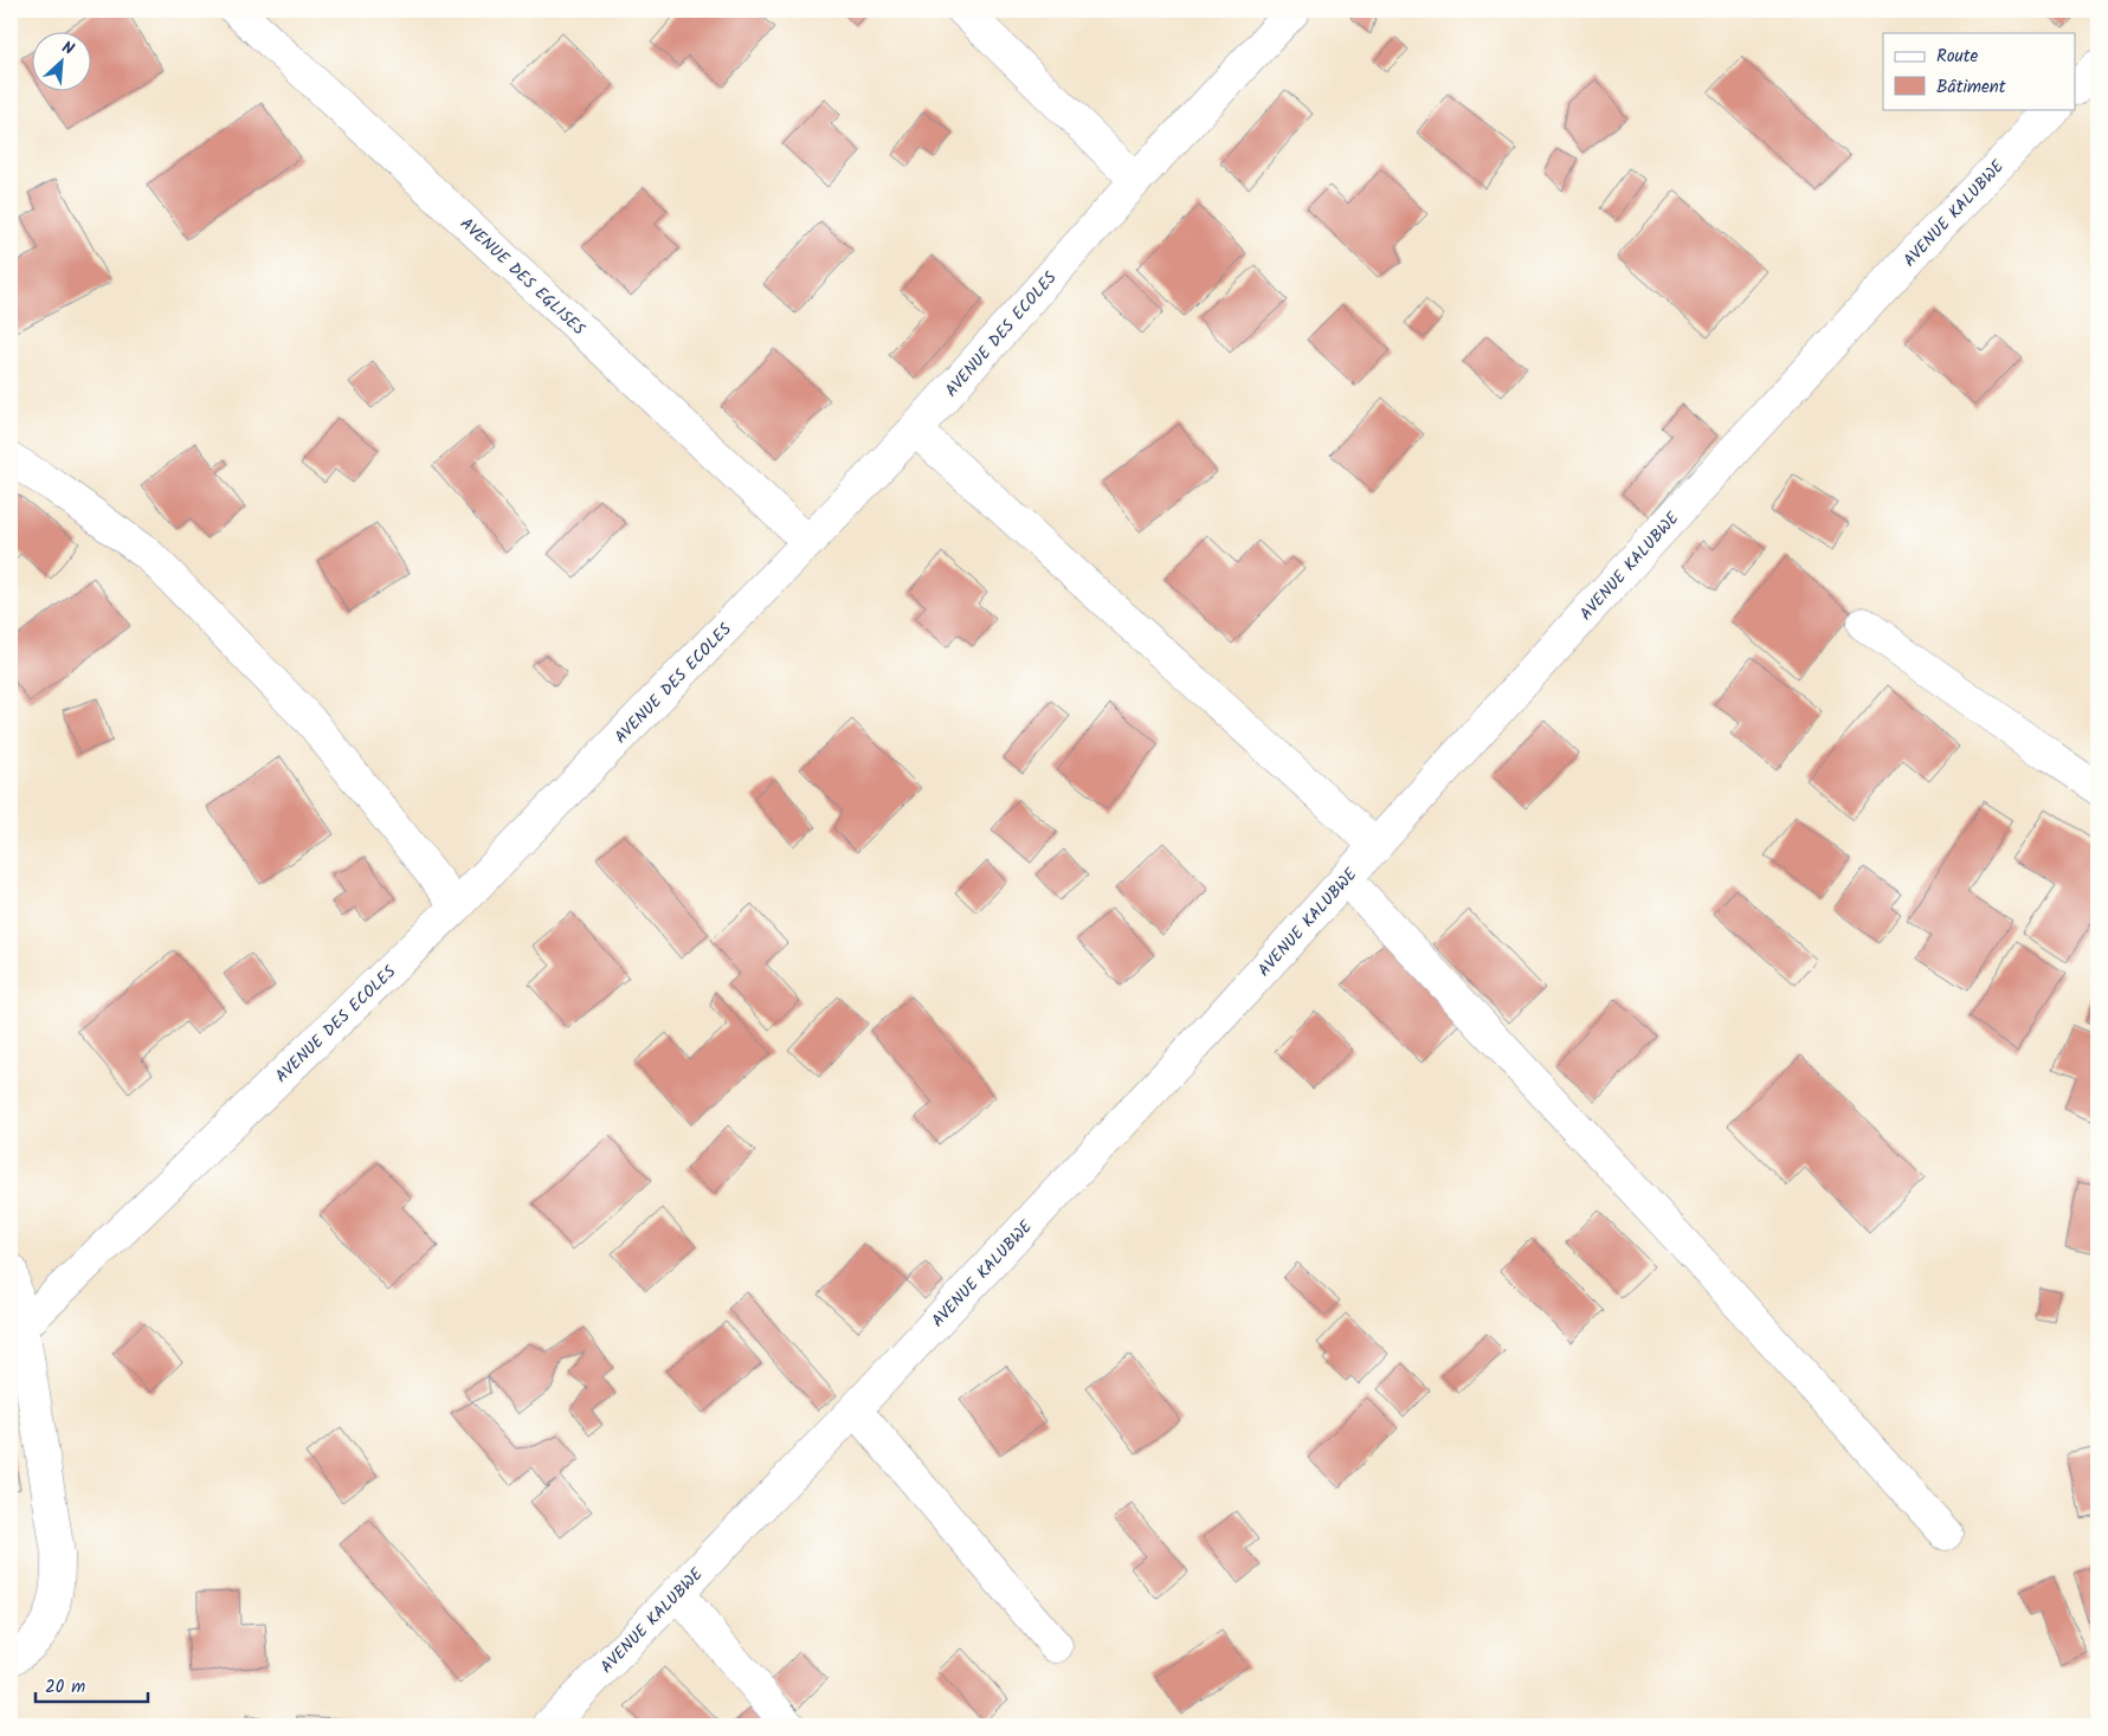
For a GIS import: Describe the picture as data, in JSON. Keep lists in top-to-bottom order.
{
  "streets": {
    "street": ["AVENUE KALUBWE", "AVENUE DES EGLISES", "AVENUE DES ECOLES"]
  },
  "crossings": [
    ["AVENUE DES EGLISES", "AVENUE DES ECOLES"]
  ],
  "legend": ["Route", "Bâtiment"],
  "scale_bar": "20 m",
  "north": "top right"
}
